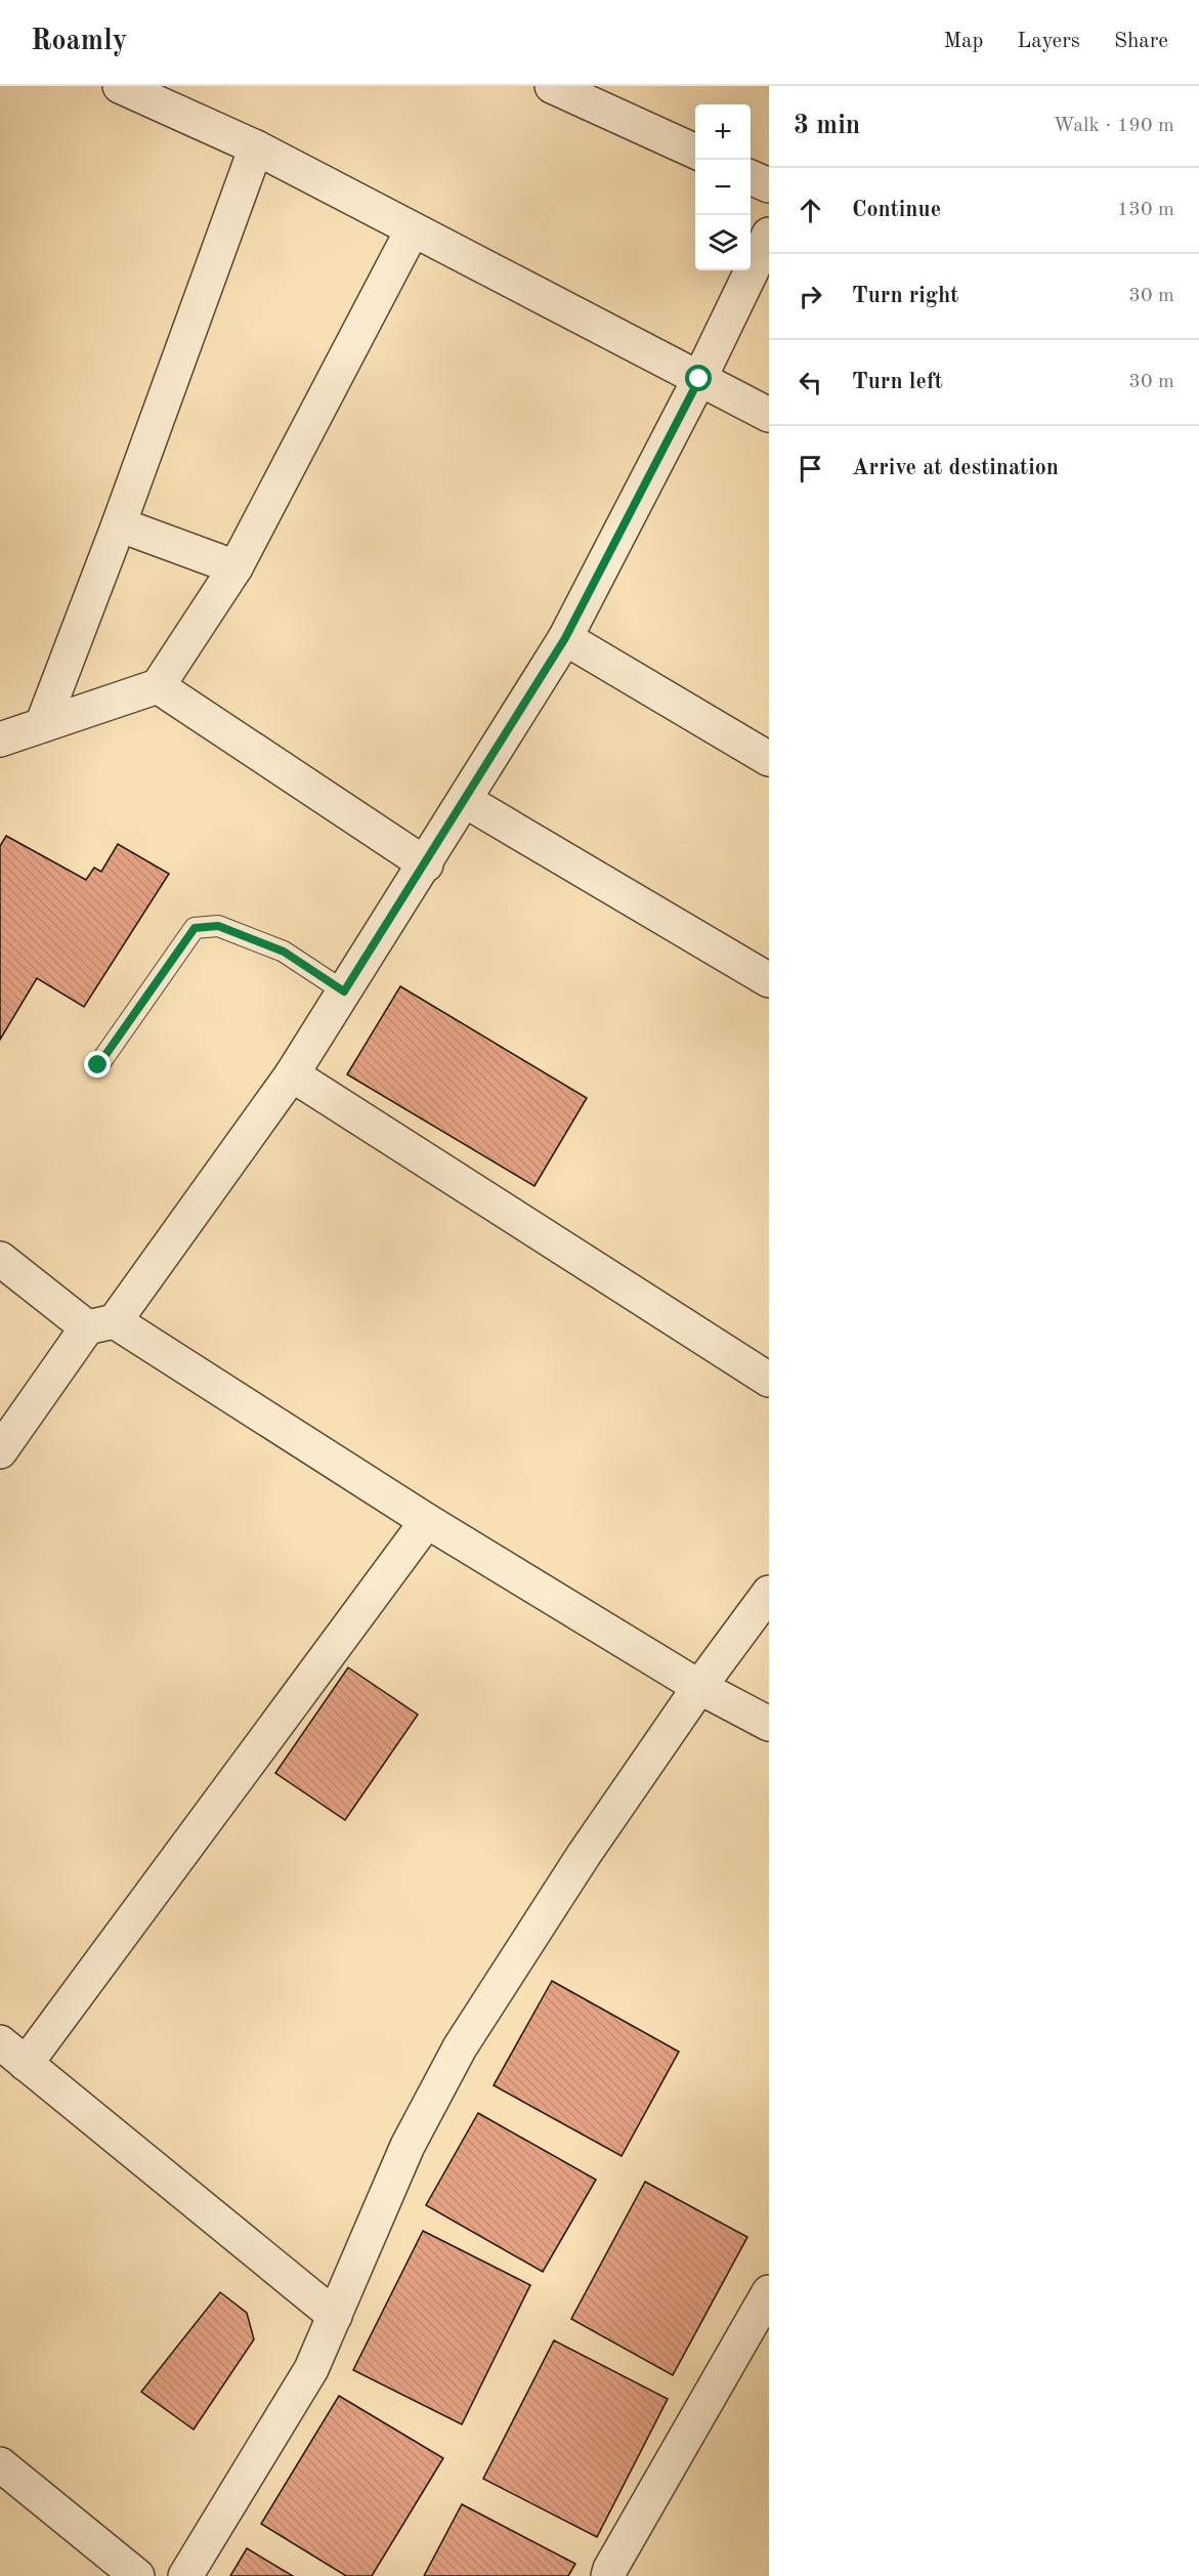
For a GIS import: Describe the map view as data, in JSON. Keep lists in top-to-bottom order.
{
  "page": {
    "header": "Roamly",
    "nav": ["Map", "Layers", "Share"],
    "heading": ["3 min", "Walk · 190 m"],
    "map_buttons": ["+", "−"],
    "list": [
      ["Continue", "130 m"],
      ["Turn right", "30 m"],
      ["Turn left", "30 m"],
      "Arrive at destination"
    ]
  }
}
